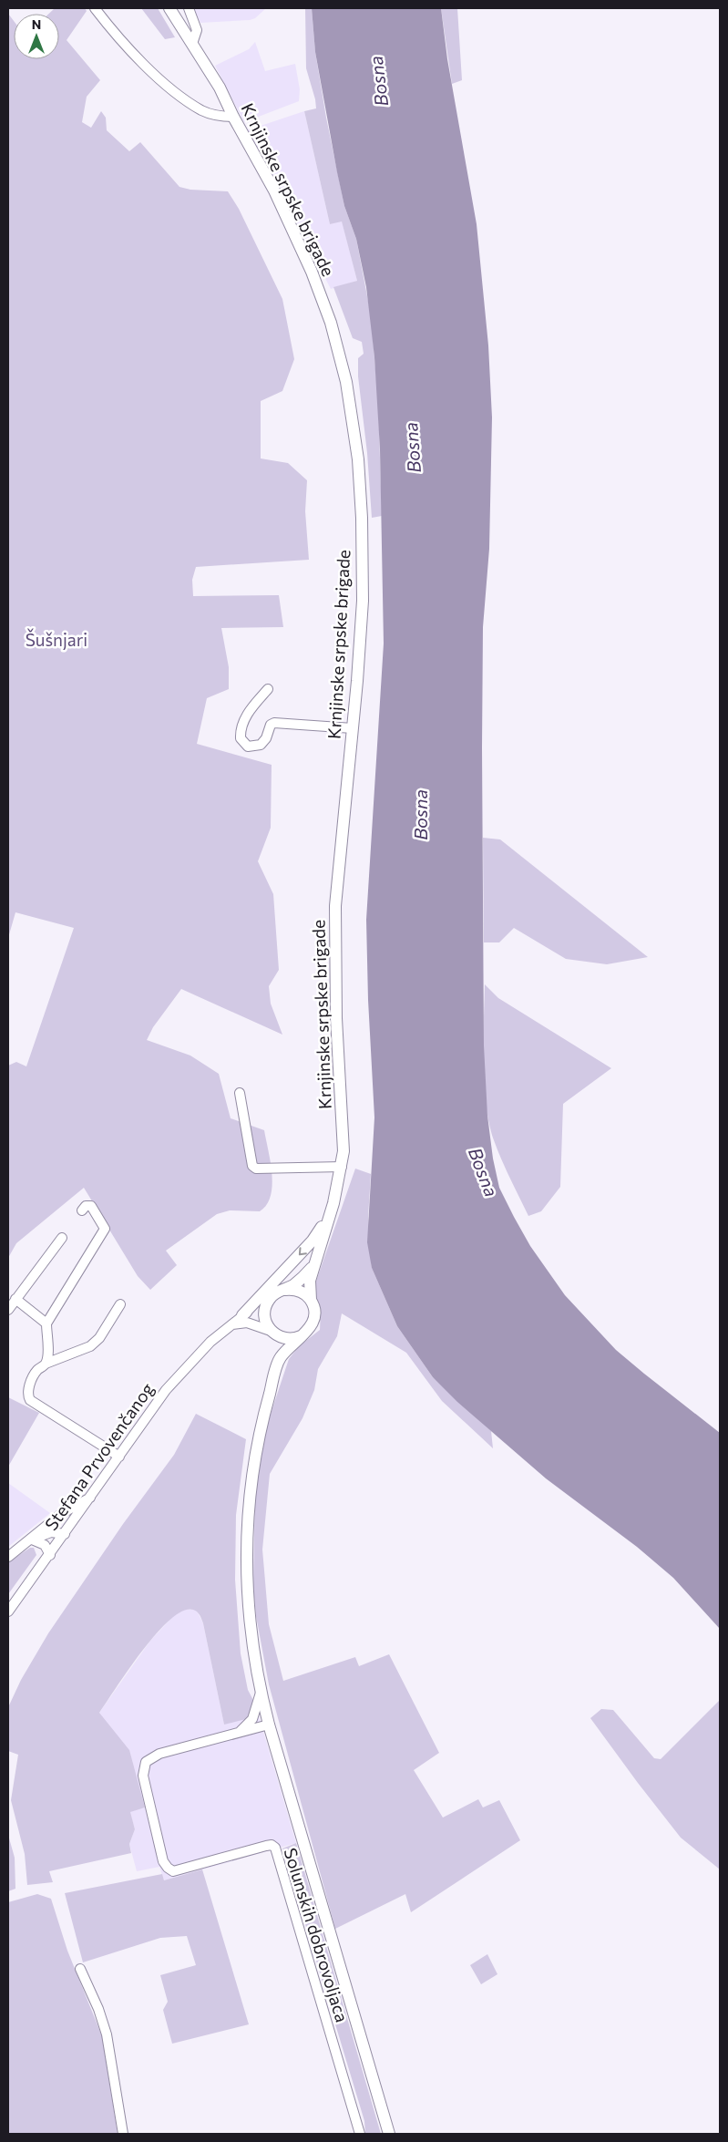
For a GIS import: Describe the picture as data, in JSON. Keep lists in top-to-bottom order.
{
  "streets": {
    "main road": ["Krnjinske srpske brigade"],
    "street": ["Stefana Prvovenčanog", "Solunskih dobrovoljaca"]
  },
  "crossings": [
    ["Krnjinske srpske brigade", "Stefana Prvovenčanog"]
  ],
  "water": ["Bosna"],
  "parks": ["Šušnjari"],
  "north": "top"
}
